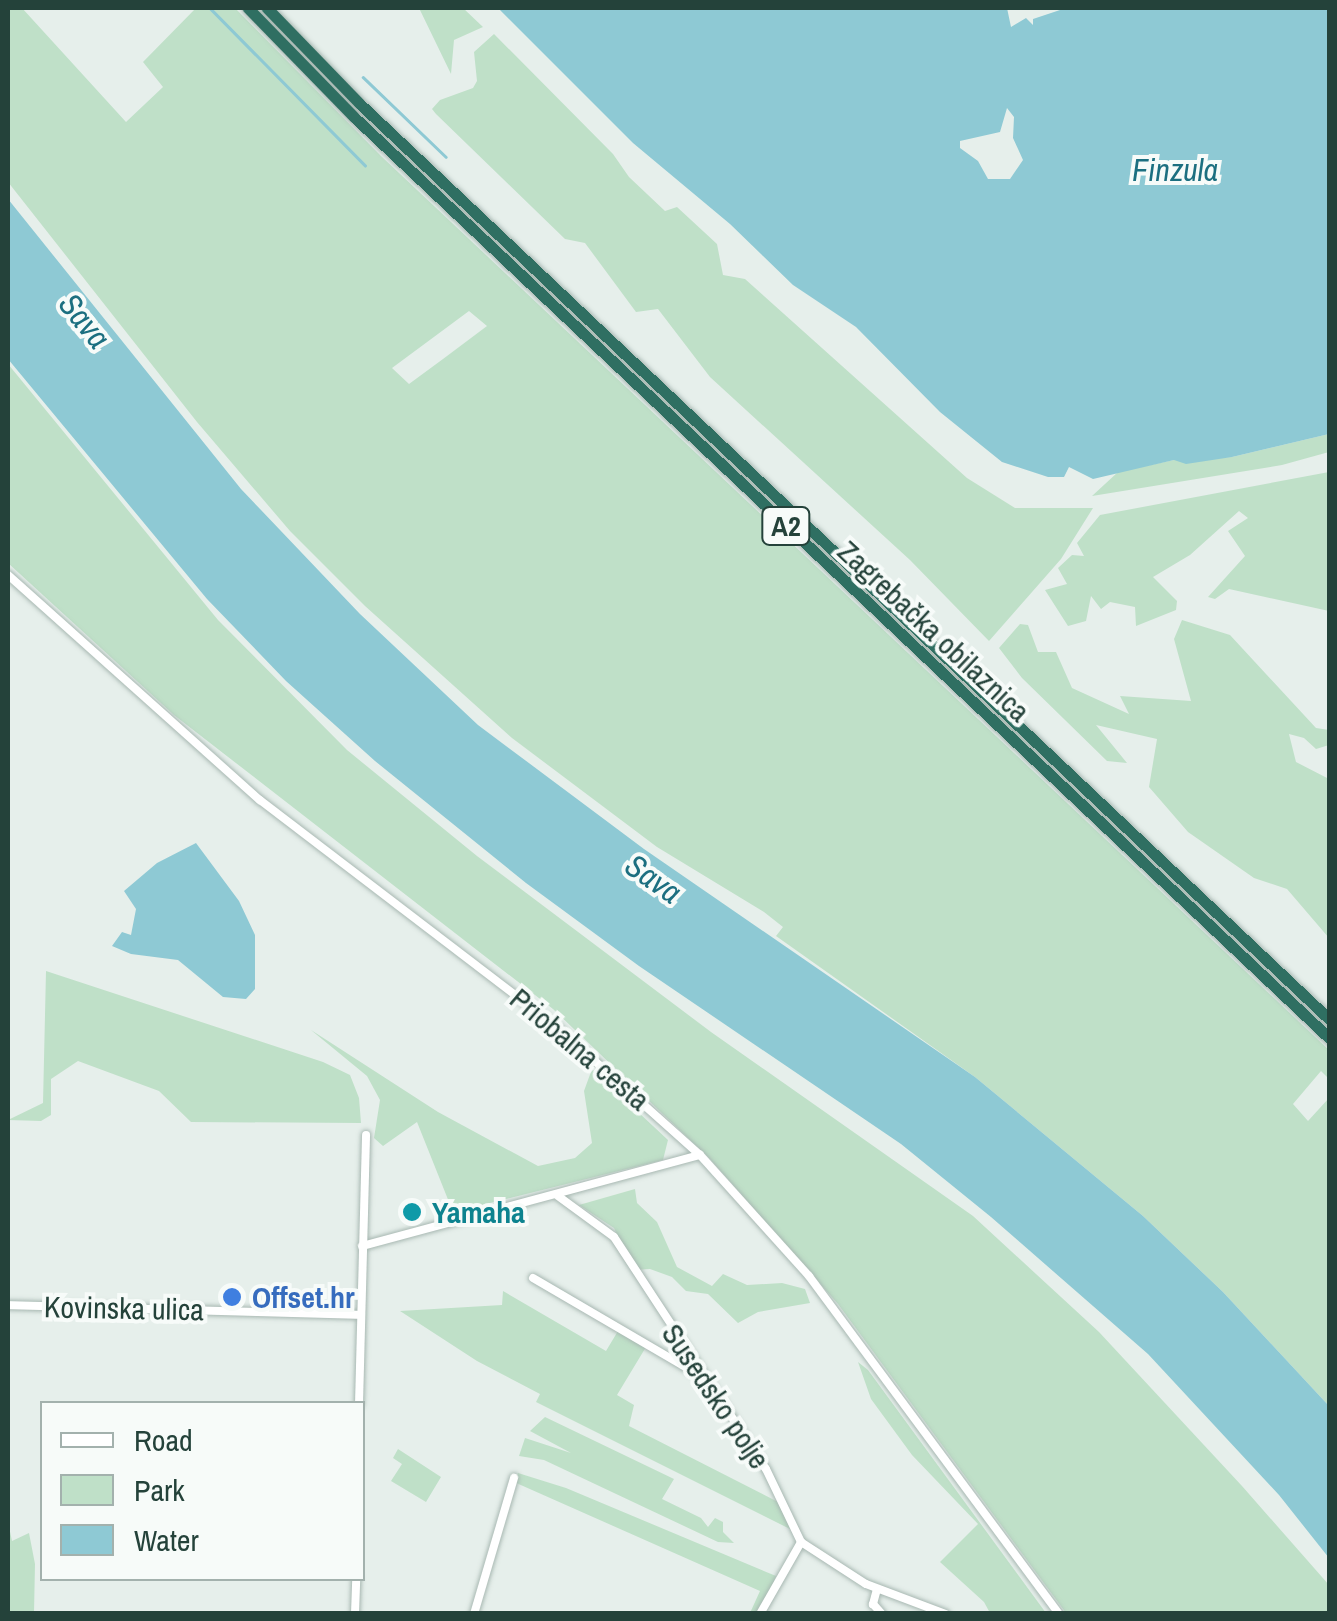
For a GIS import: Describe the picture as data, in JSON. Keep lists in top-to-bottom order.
{
  "streets": {
    "highway": ["A2", "Zagrebačka obilaznica"],
    "street": ["Priobalna cesta", "Kovinska ulica", "Susedsko polje"]
  },
  "water": ["Finzula", "Sava"],
  "places": ["Yamaha", "Offset.hr"],
  "legend": ["Road", "Park", "Water"]
}
